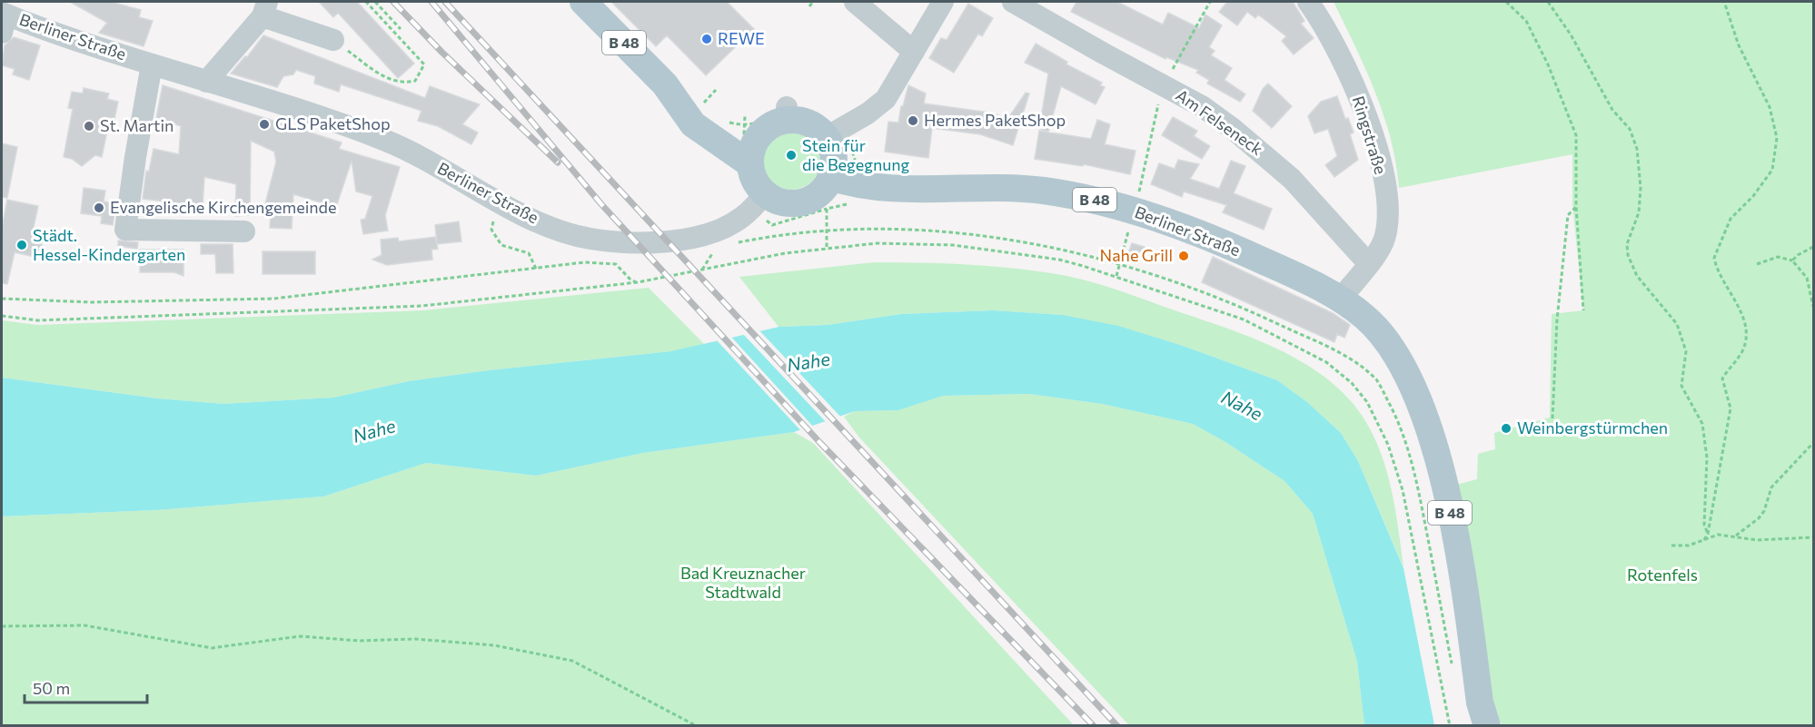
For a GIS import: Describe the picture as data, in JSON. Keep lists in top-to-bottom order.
{
  "streets": {
    "main road": ["Berliner Straße", "B 48"],
    "street": ["Am Felseneck", "Ringstraße"]
  },
  "crossings": [
    ["Berliner Straße", "B 48"],
    ["Berliner Straße", "Ringstraße"],
    ["B 48", "Ringstraße"],
    ["Am Felseneck", "Ringstraße"]
  ],
  "water": ["Nahe"],
  "parks": ["Bad Kreuznacher Stadtwald", "Rotenfels"],
  "places": [
    "REWE",
    "Hermes PaketShop",
    "GLS PaketShop",
    "St. Martin",
    "Stein für die Begegnung",
    "Evangelische Kirchengemeinde",
    "Städt. Hessel-Kindergarten",
    "Nahe Grill",
    "Weinbergstürmchen"
  ],
  "scale_bar": "50 m"
}
